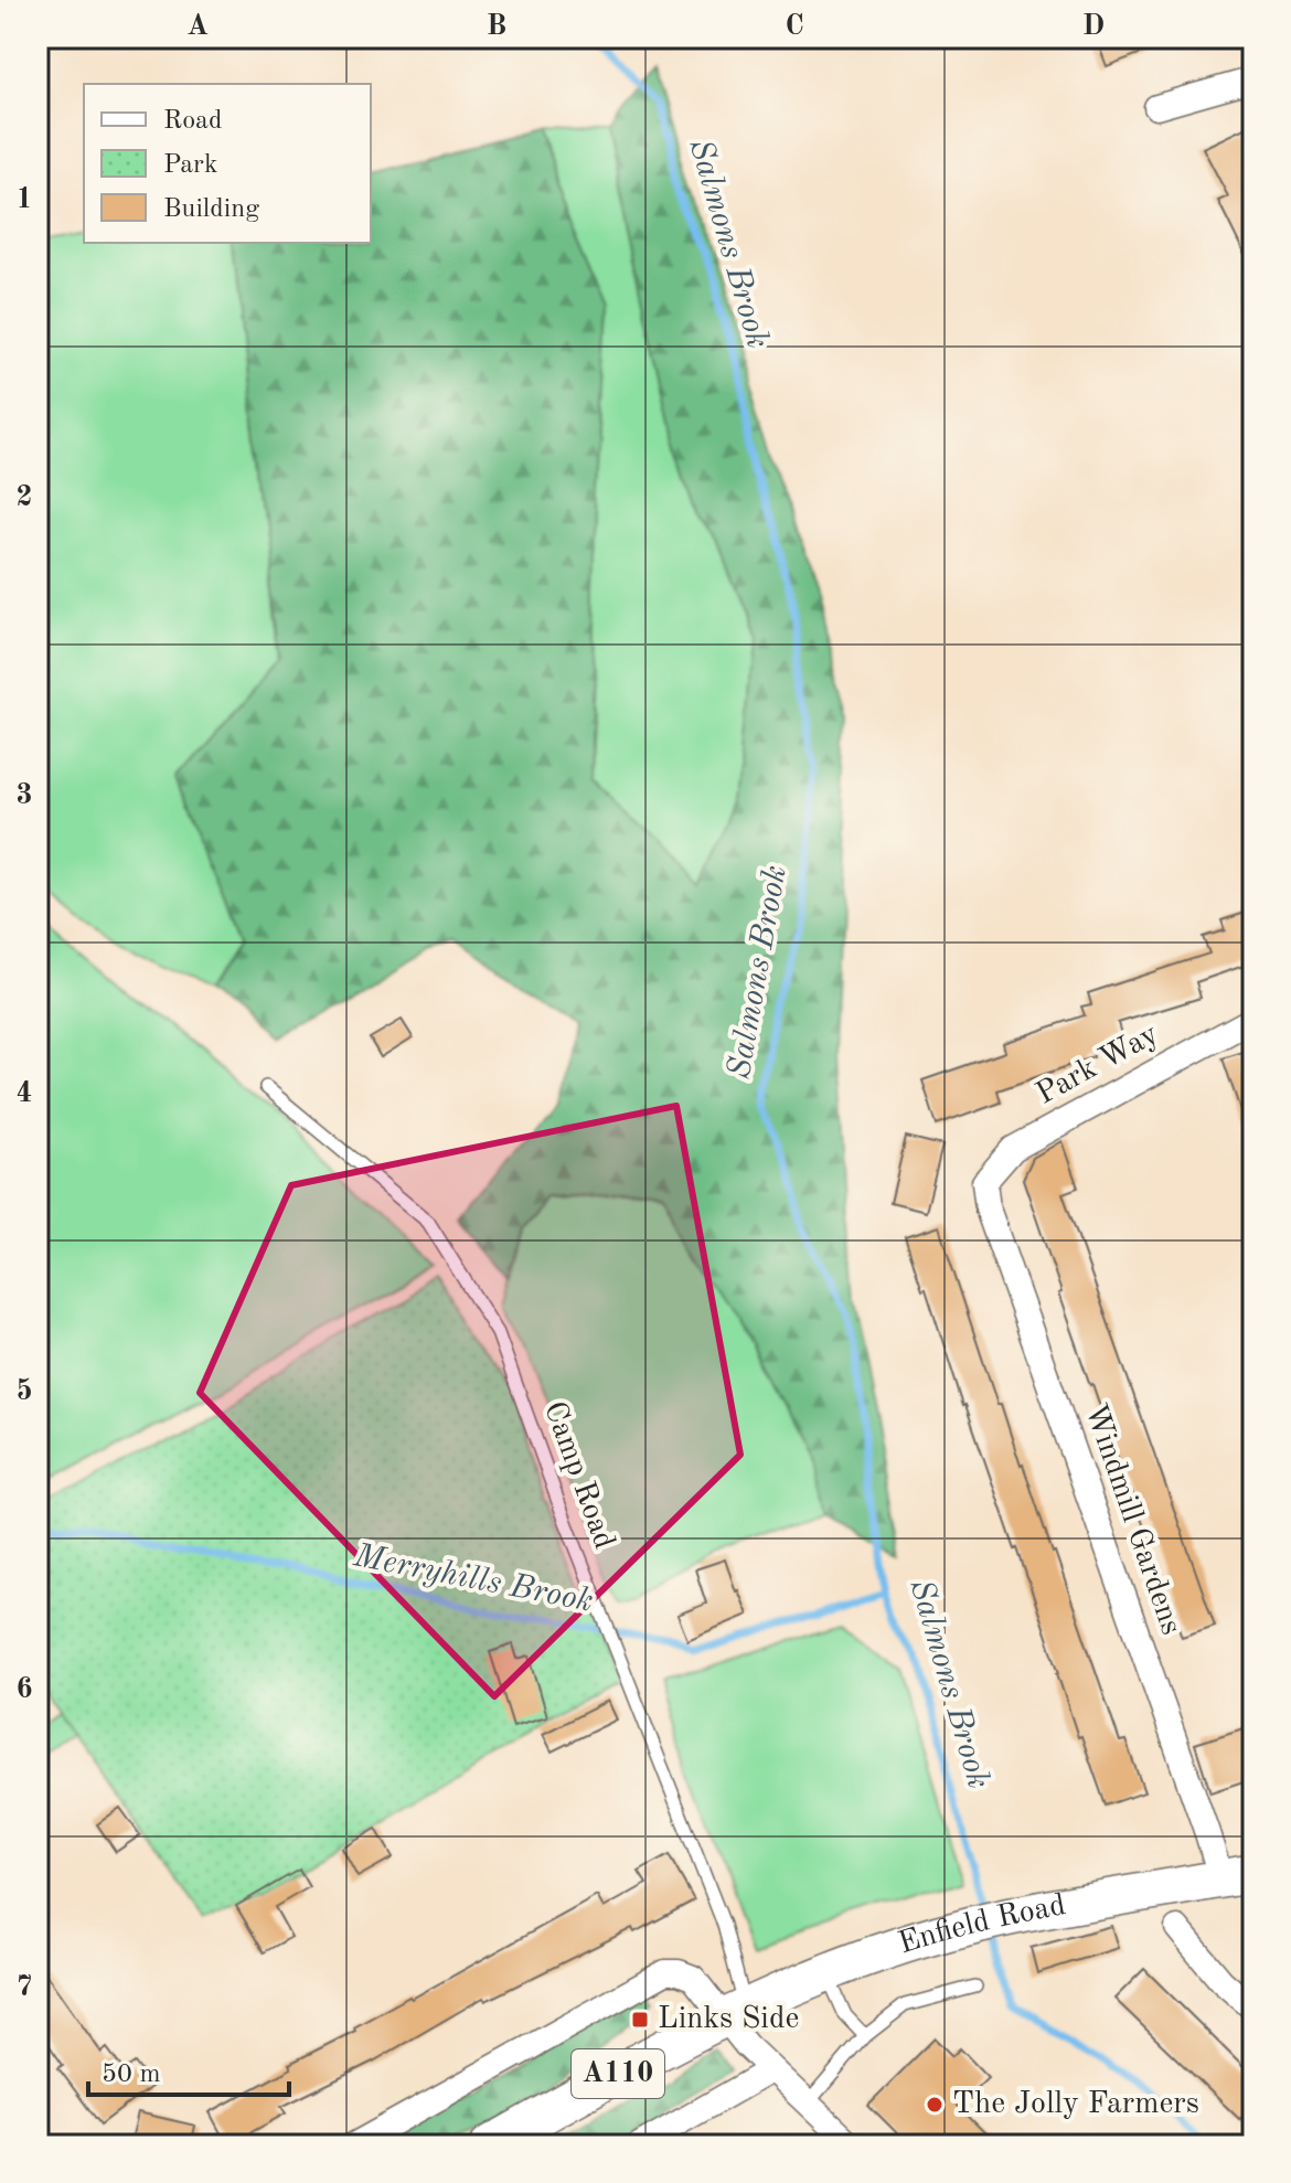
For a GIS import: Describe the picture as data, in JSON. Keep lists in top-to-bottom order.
{
  "streets": {
    "main road": ["Enfield Road", "A110"],
    "street": ["Park Way", "Windmill Gardens"],
    "lane": ["Camp Road"]
  },
  "crossings": [
    ["Park Way", "Windmill Gardens"],
    ["Camp Road", "Enfield Road"],
    ["Windmill Gardens", "Enfield Road"]
  ],
  "water": ["Salmons Brook", "Merryhills Brook"],
  "places": {
    "transit": ["Links Side"],
    "other": ["The Jolly Farmers"]
  },
  "legend": ["Road", "Park", "Building"],
  "scale_bar": "50 m",
  "grid": {
    "columns": [
      "A",
      "B",
      "C",
      "D"
    ],
    "rows": [
      "1",
      "2",
      "3",
      "4",
      "5",
      "6",
      "7"
    ]
  }
}
